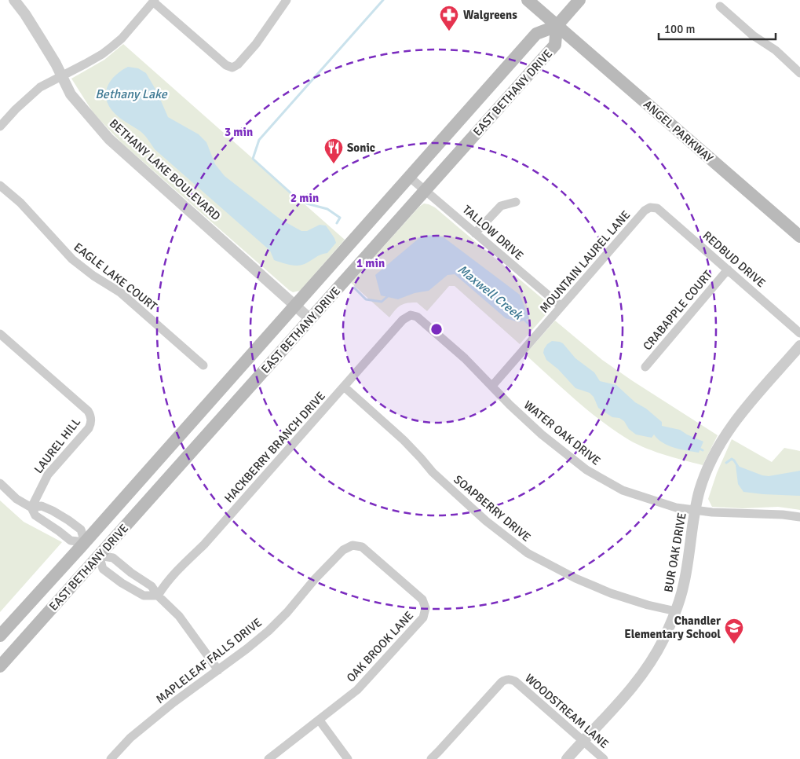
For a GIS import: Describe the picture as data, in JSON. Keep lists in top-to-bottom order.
{
  "streets": {
    "main road": ["EAST BETHANY DRIVE", "ANGEL PARKWAY"],
    "street": [
      "BETHANY LAKE BOULEVARD",
      "TALLOW DRIVE",
      "REDBUD DRIVE",
      "MOUNTAIN LAUREL LANE",
      "EAGLE LAKE COURT",
      "CRABAPPLE COURT",
      "WATER OAK DRIVE",
      "LAUREL HILL",
      "HACKBERRY BRANCH DRIVE",
      "SOAPBERRY DRIVE",
      "BUR OAK DRIVE",
      "OAK BROOK LANE",
      "MAPLELEAF FALLS DRIVE",
      "WOODSTREAM LANE"
    ]
  },
  "crossings": [
    ["EAST BETHANY DRIVE", "ANGEL PARKWAY"],
    ["EAST BETHANY DRIVE", "BETHANY LAKE BOULEVARD"],
    ["EAST BETHANY DRIVE", "TALLOW DRIVE"],
    ["TALLOW DRIVE", "MOUNTAIN LAUREL LANE"],
    ["REDBUD DRIVE", "MOUNTAIN LAUREL LANE"],
    ["REDBUD DRIVE", "CRABAPPLE COURT"],
    ["MOUNTAIN LAUREL LANE", "WATER OAK DRIVE"],
    ["WATER OAK DRIVE", "HACKBERRY BRANCH DRIVE"],
    ["WATER OAK DRIVE", "BUR OAK DRIVE"],
    ["HACKBERRY BRANCH DRIVE", "SOAPBERRY DRIVE"],
    ["SOAPBERRY DRIVE", "BUR OAK DRIVE"],
    ["BUR OAK DRIVE", "WOODSTREAM LANE"],
    ["OAK BROOK LANE", "MAPLELEAF FALLS DRIVE"]
  ],
  "water": ["Bethany Lake", "Maxwell Creek"],
  "places": {
    "pharmacy": ["Walgreens"],
    "restaurant": ["Sonic"],
    "school or university": ["Chandler Elementary School"]
  },
  "scale_bar": "100 m",
  "rings": ["3 min", "2 min", "1 min"]
}
